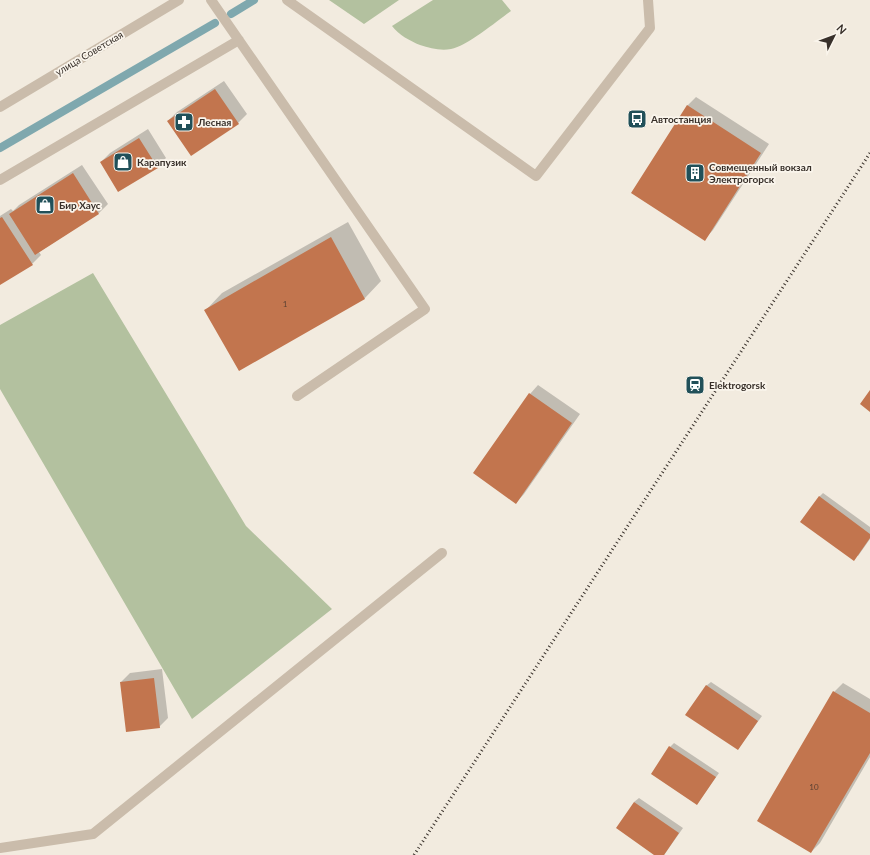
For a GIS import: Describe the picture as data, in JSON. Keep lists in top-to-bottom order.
{
  "streets": {
    "street": ["улица Советская"]
  },
  "places": {
    "bus stop": ["Автостанция"],
    "pharmacy": ["Лесная"],
    "shop": ["Карапузик", "Бир Хаус"],
    "building": ["Совмещенный вокзал Электрогорск"],
    "station": ["Elektrogorsk"]
  },
  "house_numbers": ["1", "10"],
  "north": "top right"
}
